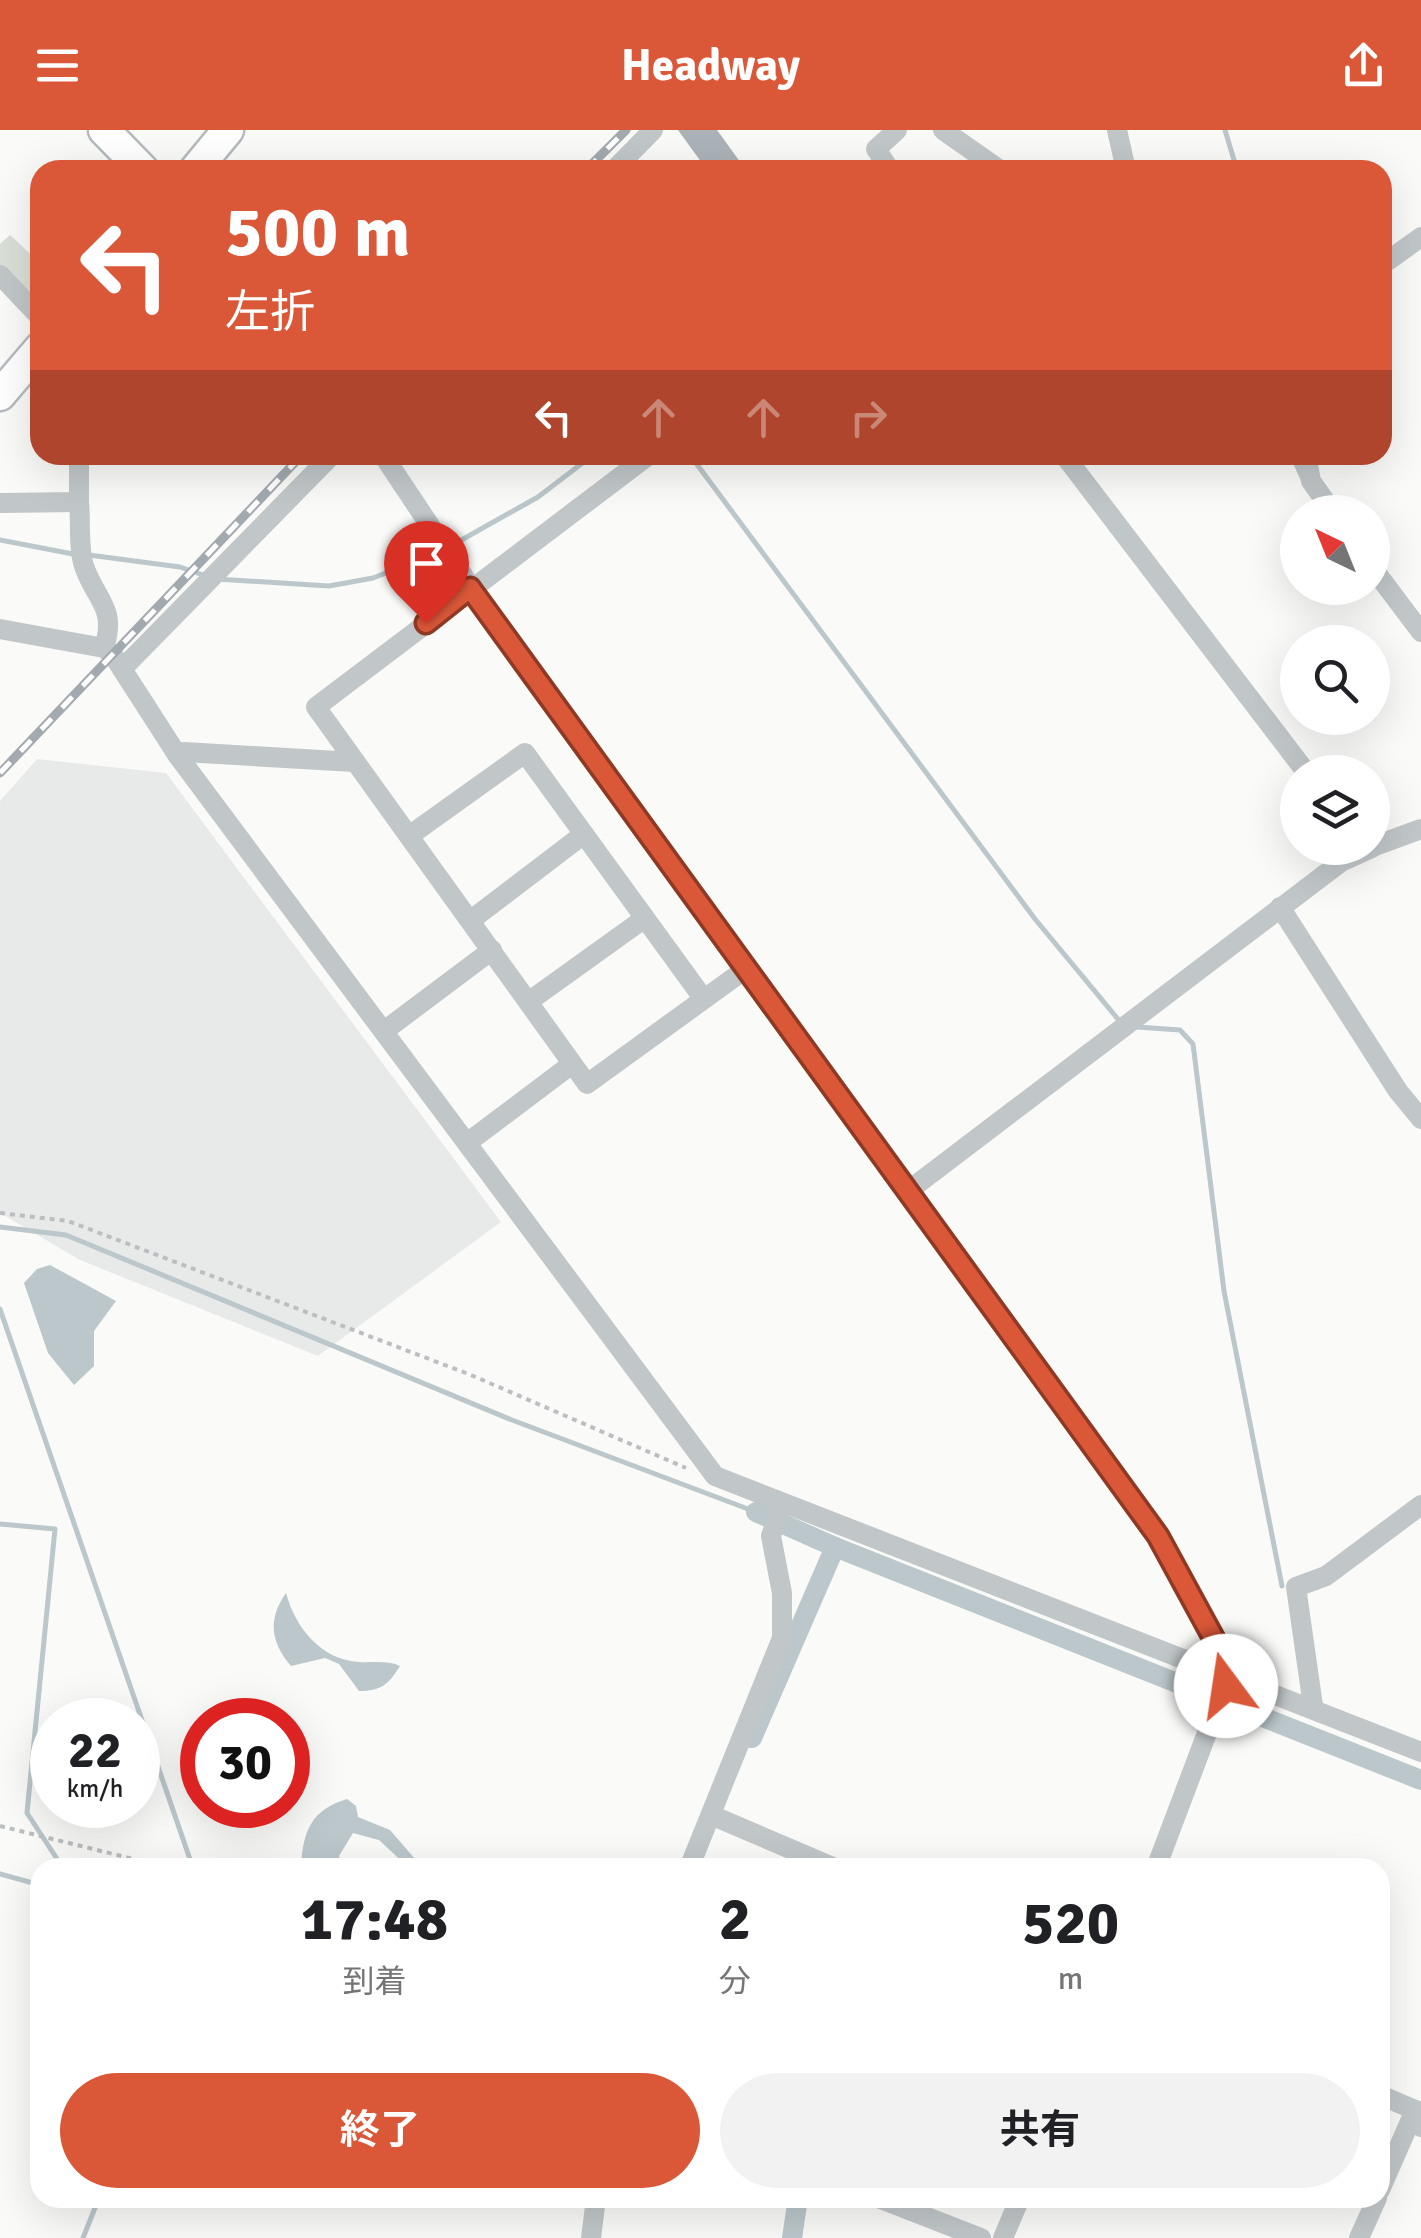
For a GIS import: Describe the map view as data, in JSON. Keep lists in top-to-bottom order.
{
  "north": "top left",
  "page": {
    "header": "Headway",
    "turn": ["500 m", "左折"],
    "speed": "22 km/h",
    "limit": "30",
    "eta": [
      "17:48",
      "到着",
      "2",
      "分",
      "520",
      "m"
    ],
    "buttons": ["終了", "共有"]
  }
}
